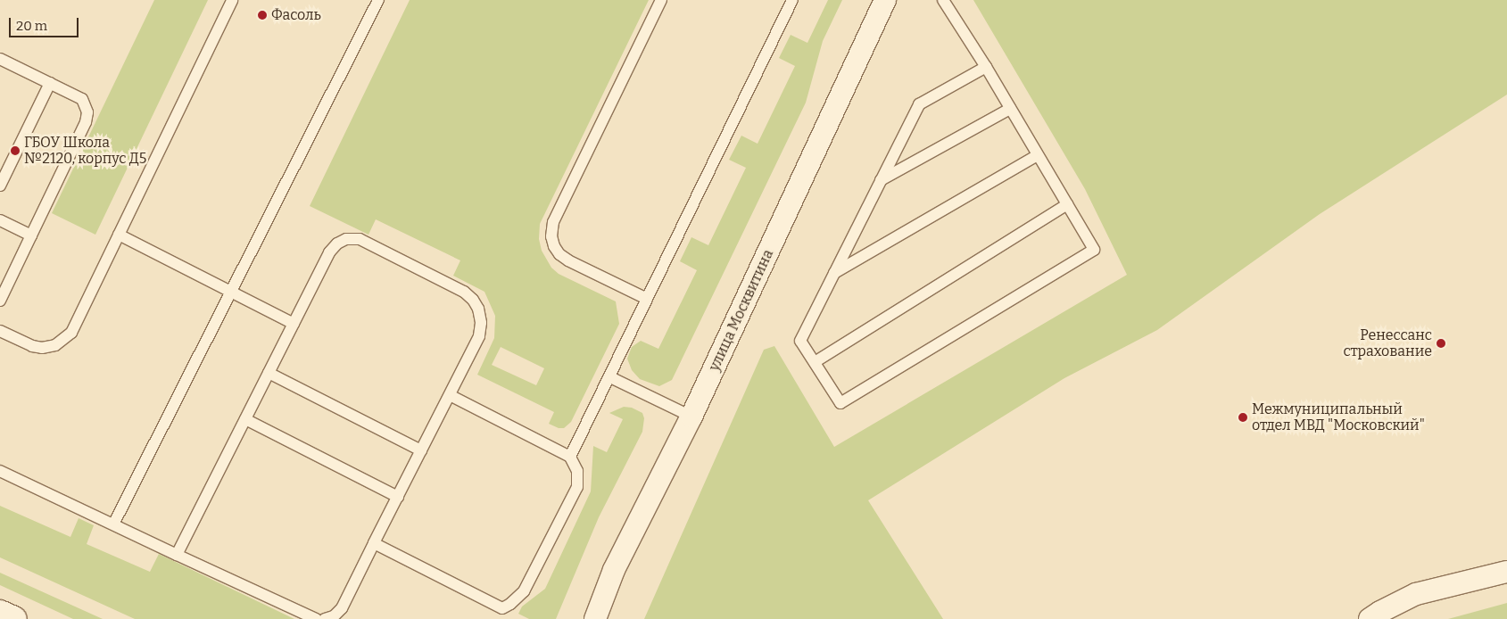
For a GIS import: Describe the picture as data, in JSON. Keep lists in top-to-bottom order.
{
  "streets": {
    "street": ["улица Москвитина"]
  },
  "places": [
    "Фасоль",
    "ГБОУ Школа №2120, корпус Д5",
    "Ренессанс страхование",
    "Межмуниципальный отдел МВД \"Московский\""
  ],
  "scale_bar": "20 m"
}
